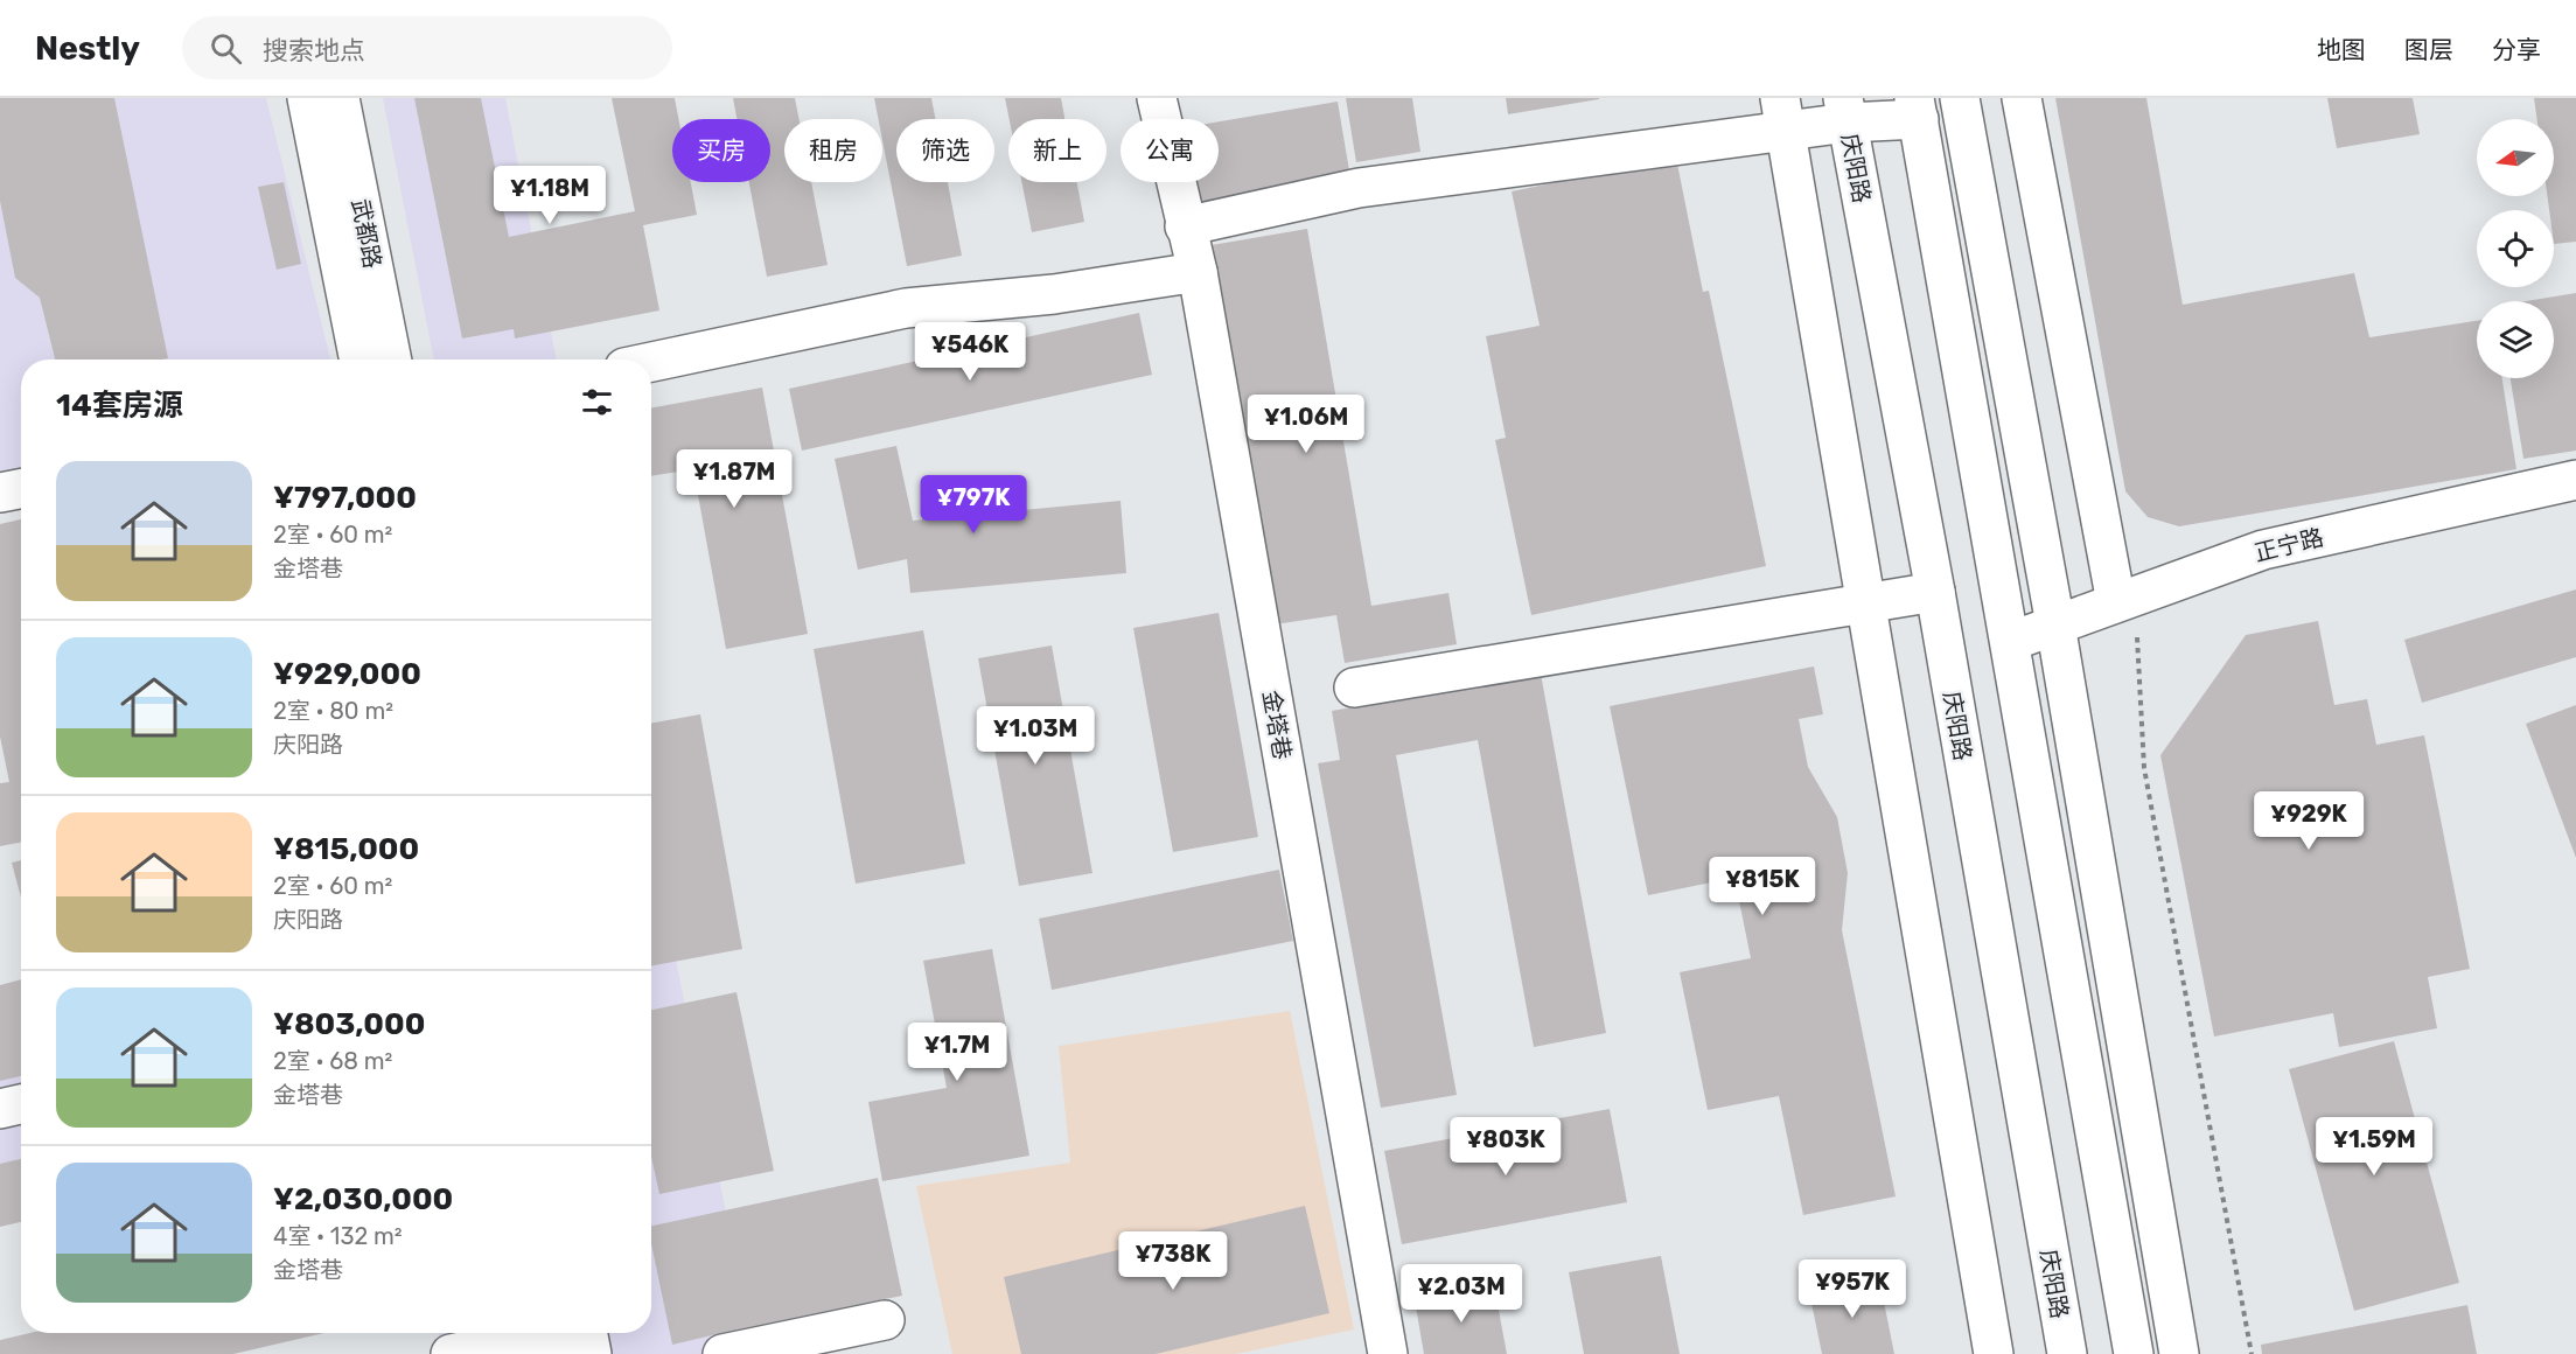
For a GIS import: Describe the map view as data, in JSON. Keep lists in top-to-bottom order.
{
  "streets": {
    "street": [
      "庆阳路",
      "武都路",
      "正宁路",
      "金塔巷"
    ]
  },
  "north": "left",
  "page": {
    "header": "Nestly",
    "search": "搜索地点",
    "nav": ["地图", "图层", "分享"],
    "chip": [
      "买房",
      "租房",
      "筛选",
      "新上",
      "公寓"
    ],
    "price": [
      "¥1.18M",
      "¥546K",
      "¥1.06M",
      "¥1.87M",
      "¥797K",
      "¥1.03M",
      "¥929K",
      "¥815K",
      "¥1.7M",
      "¥803K",
      "¥1.59M",
      "¥738K",
      "¥957K",
      "¥2.03M"
    ],
    "heading": "14套房源",
    "list": [
      {
        "name": "¥797,000",
        "note": "2室 · 60 m² · 金塔巷"
      },
      {
        "name": "¥929,000",
        "note": "2室 · 80 m² · 庆阳路"
      },
      {
        "name": "¥815,000",
        "note": "2室 · 60 m² · 庆阳路"
      },
      {
        "name": "¥803,000",
        "note": "2室 · 68 m² · 金塔巷"
      },
      {
        "name": "¥2,030,000",
        "note": "4室 · 132 m² · 金塔巷"
      }
    ]
  }
}
